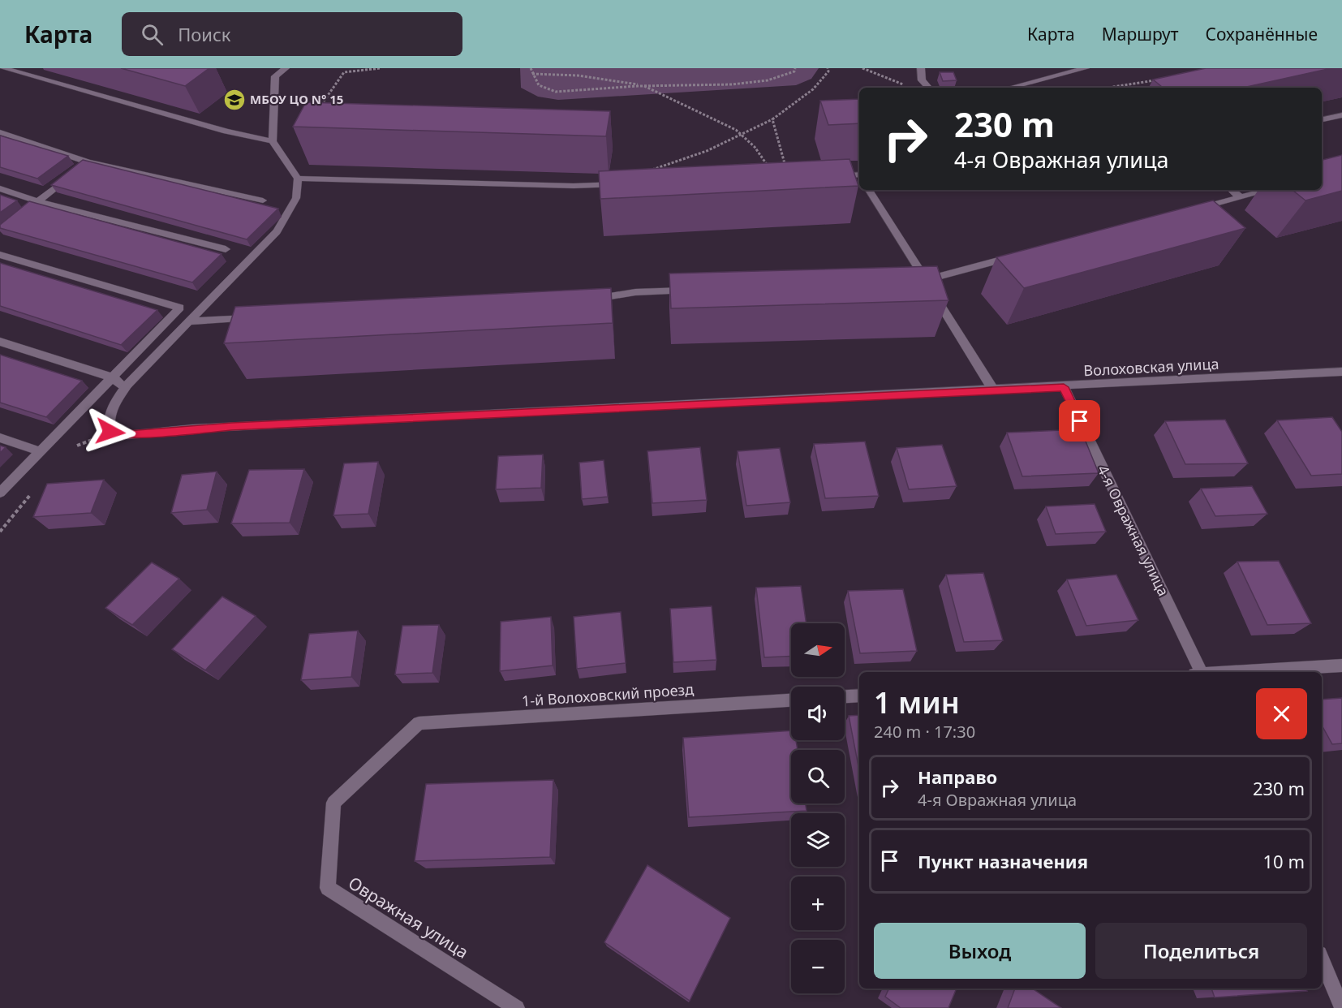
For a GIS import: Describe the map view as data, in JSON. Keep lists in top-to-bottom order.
{
  "streets": {
    "street": [
      "Волоховская улица",
      "4-я Овражная улица",
      "1-й Волоховский проезд",
      "Овражная улица"
    ]
  },
  "crossings": [
    ["Волоховская улица", "4-я Овражная улица"],
    ["1-й Волоховский проезд", "Овражная улица"]
  ],
  "places": {
    "school or university": ["МБОУ ЦО N° 15"]
  },
  "north": "right",
  "page": {
    "header": "Карта",
    "search": "Поиск",
    "nav": ["Карта", "Маршрут", "Сохранённые"],
    "turn": ["230 m", "4-я Овражная улица"],
    "map_buttons": ["+", "−"],
    "heading": ["1 мин", "240 m · 17:30"],
    "list": [
      {
        "name": "Направо",
        "note": "4-я Овражная улица",
        "value": "230 m"
      },
      {
        "name": "Пункт назначения",
        "value": "10 m"
      }
    ],
    "buttons": ["Выход", "Поделиться"]
  }
}
